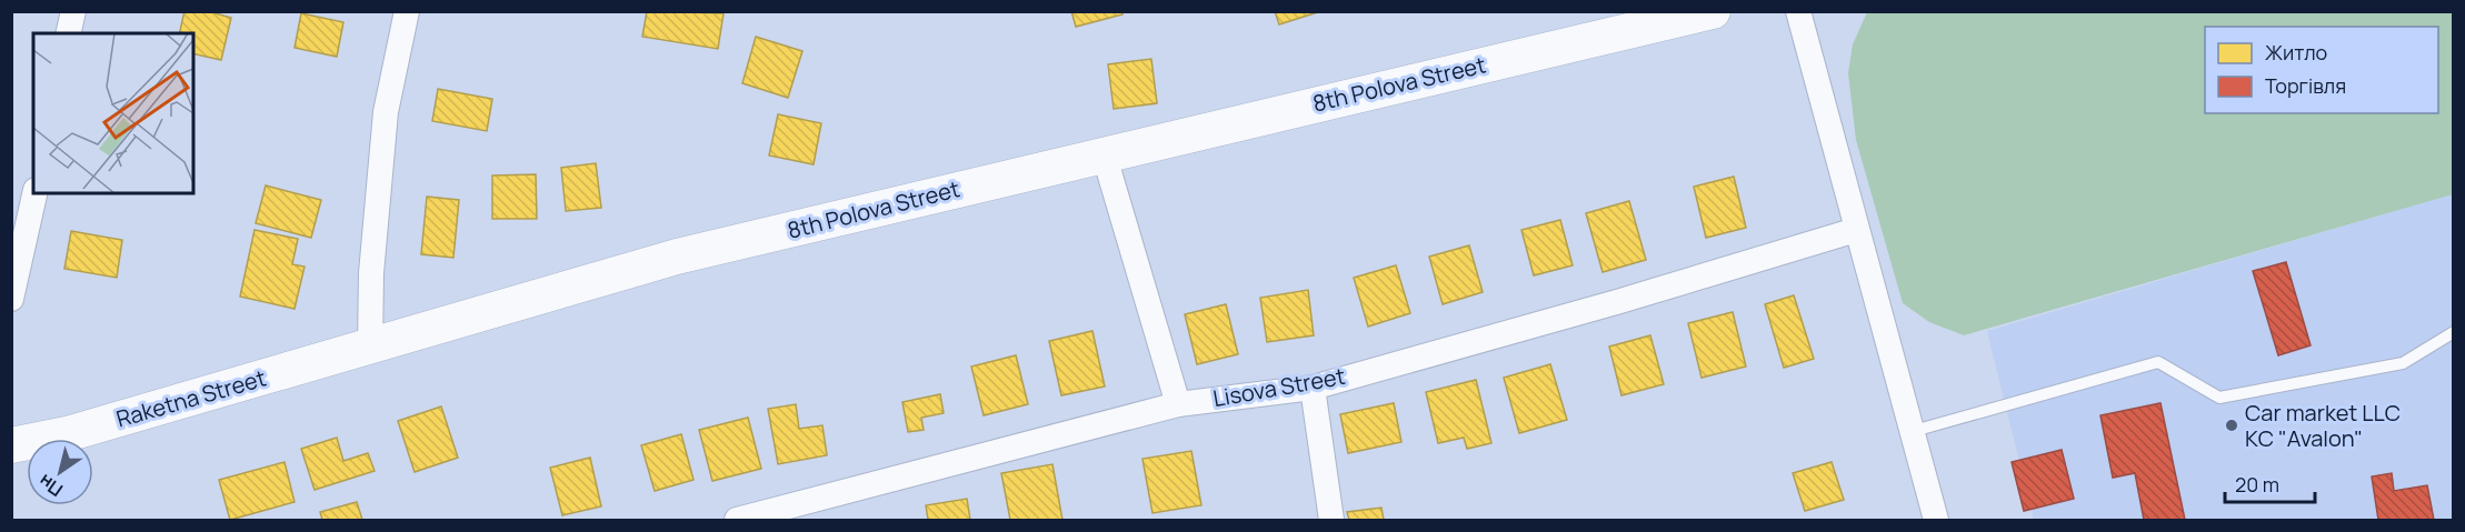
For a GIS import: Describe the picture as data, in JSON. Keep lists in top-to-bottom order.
{
  "streets": {
    "street": ["8th Polova Street", "Lisova Street", "Raketna Street"]
  },
  "crossings": [
    ["8th Polova Street", "Raketna Street"]
  ],
  "places": ["Car market LLC KC \"Avalon\""],
  "legend": ["Житло", "Торгівля"],
  "scale_bar": "20 m",
  "north": "bottom left"
}
